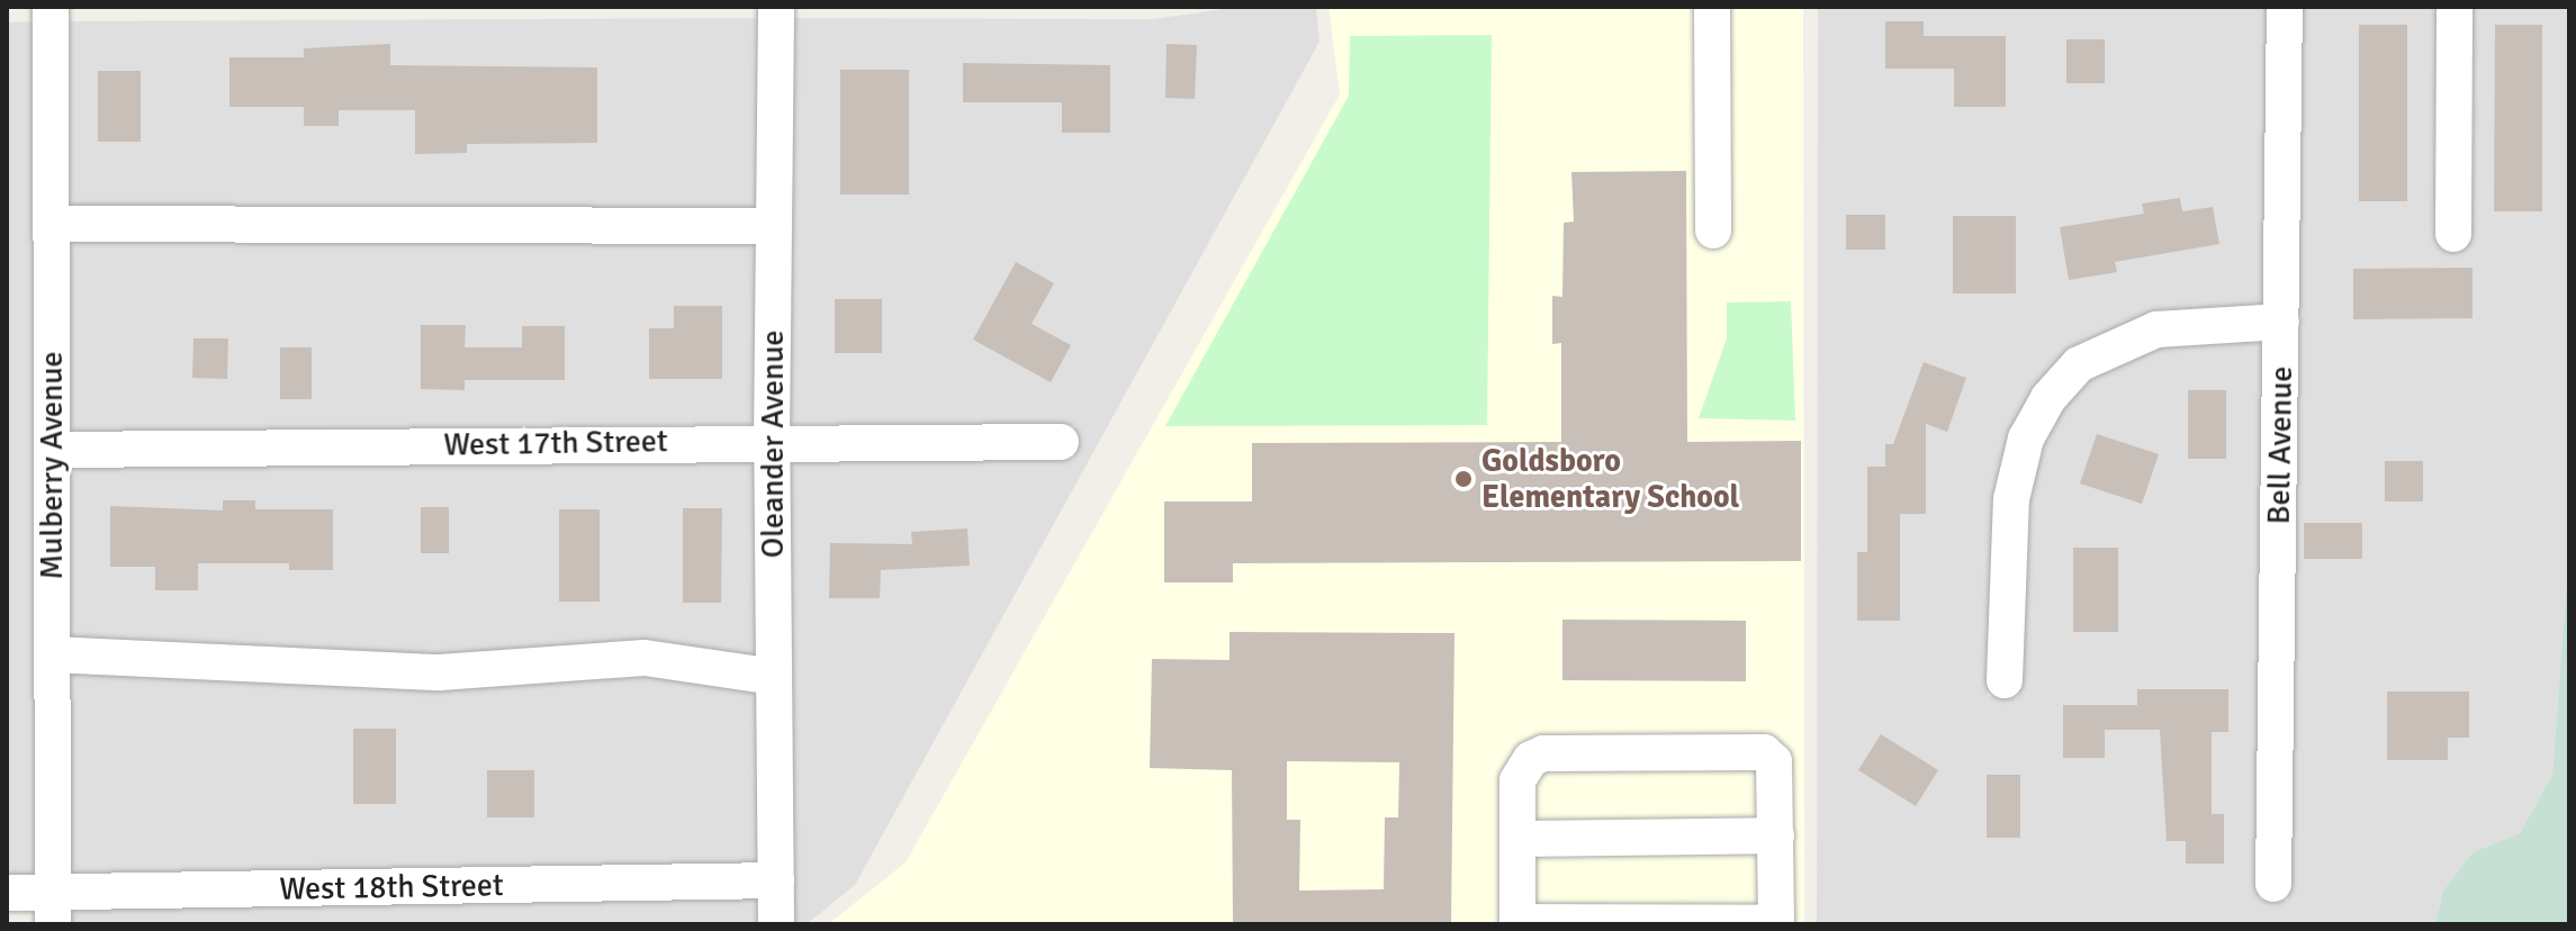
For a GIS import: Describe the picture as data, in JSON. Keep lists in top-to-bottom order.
{
  "streets": {
    "street": [
      "West 17th Street",
      "Oleander Avenue",
      "Bell Avenue",
      "Mulberry Avenue",
      "West 18th Street"
    ]
  },
  "crossings": [
    ["West 17th Street", "Oleander Avenue"],
    ["West 17th Street", "Mulberry Avenue"],
    ["Oleander Avenue", "West 18th Street"],
    ["Mulberry Avenue", "West 18th Street"]
  ],
  "places": ["Goldsboro Elementary School"]
}
